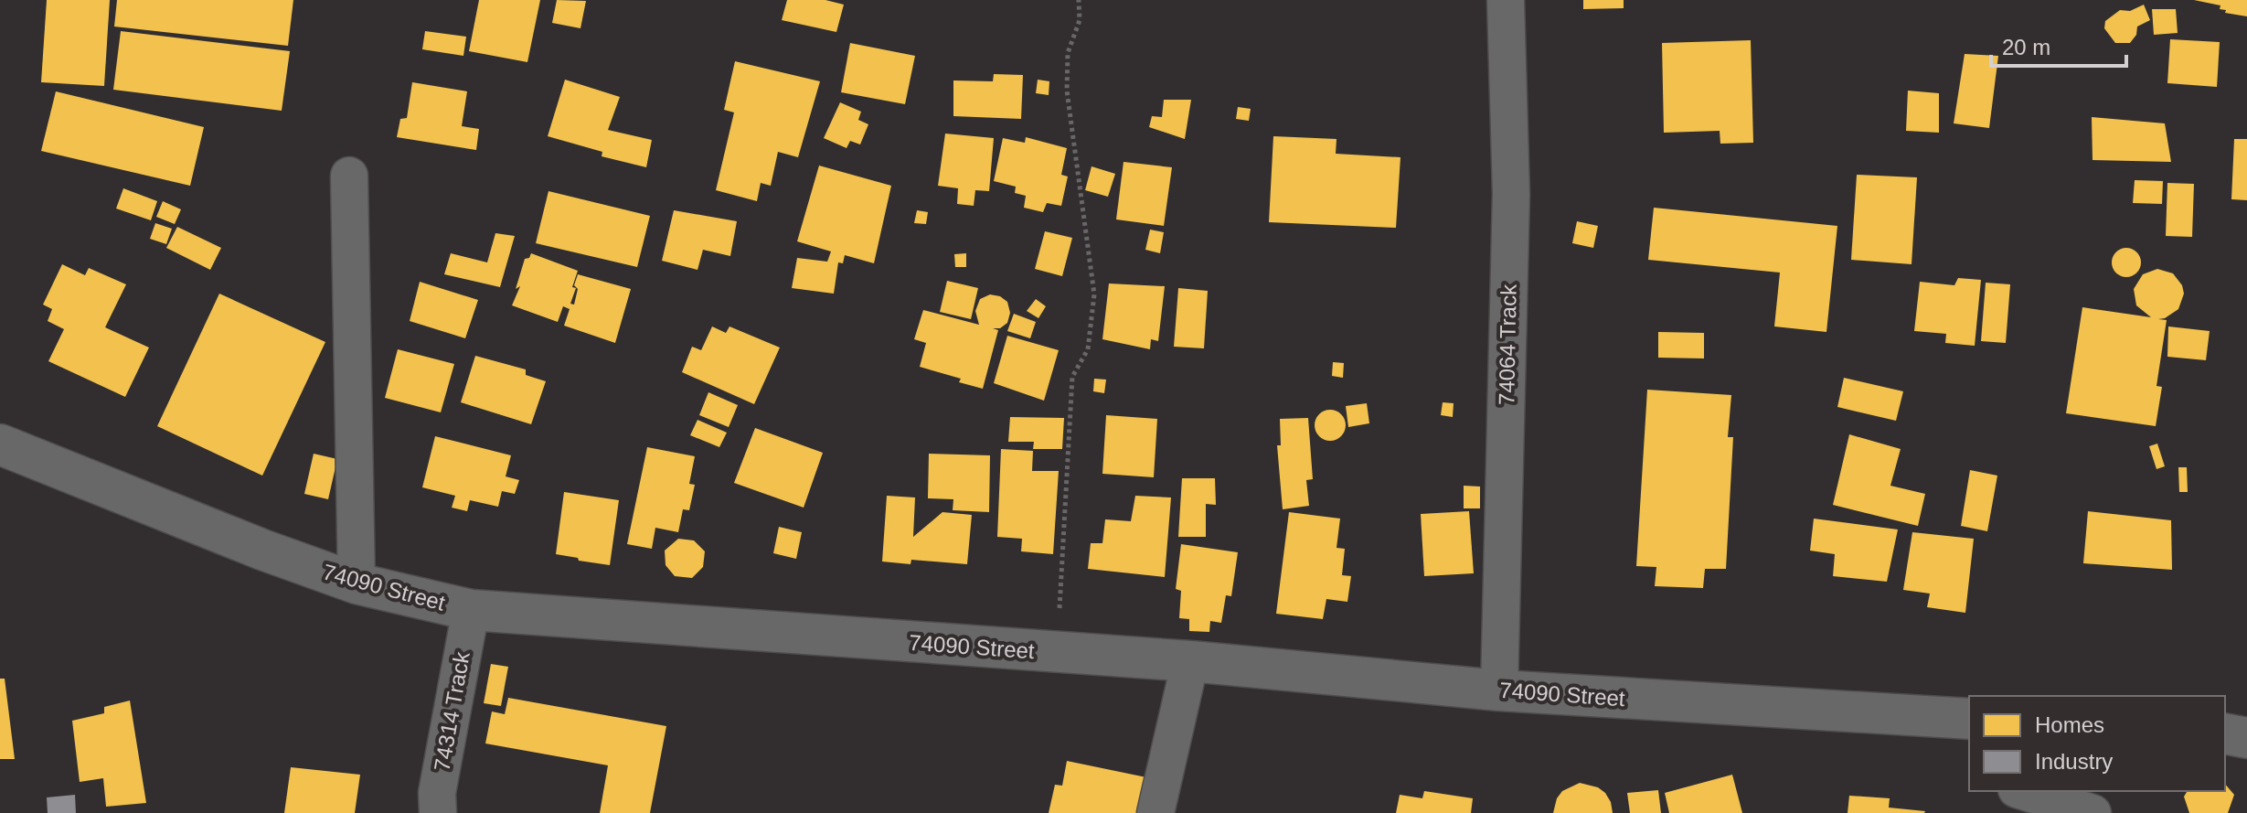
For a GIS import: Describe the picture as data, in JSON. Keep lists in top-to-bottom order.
{
  "streets": {
    "street": ["74064 Track", "74090 Street", "74314 Track"]
  },
  "crossings": [
    ["74064 Track", "74090 Street"],
    ["74090 Street", "74314 Track"]
  ],
  "legend": ["Homes", "Industry"],
  "scale_bar": "20 m"
}
